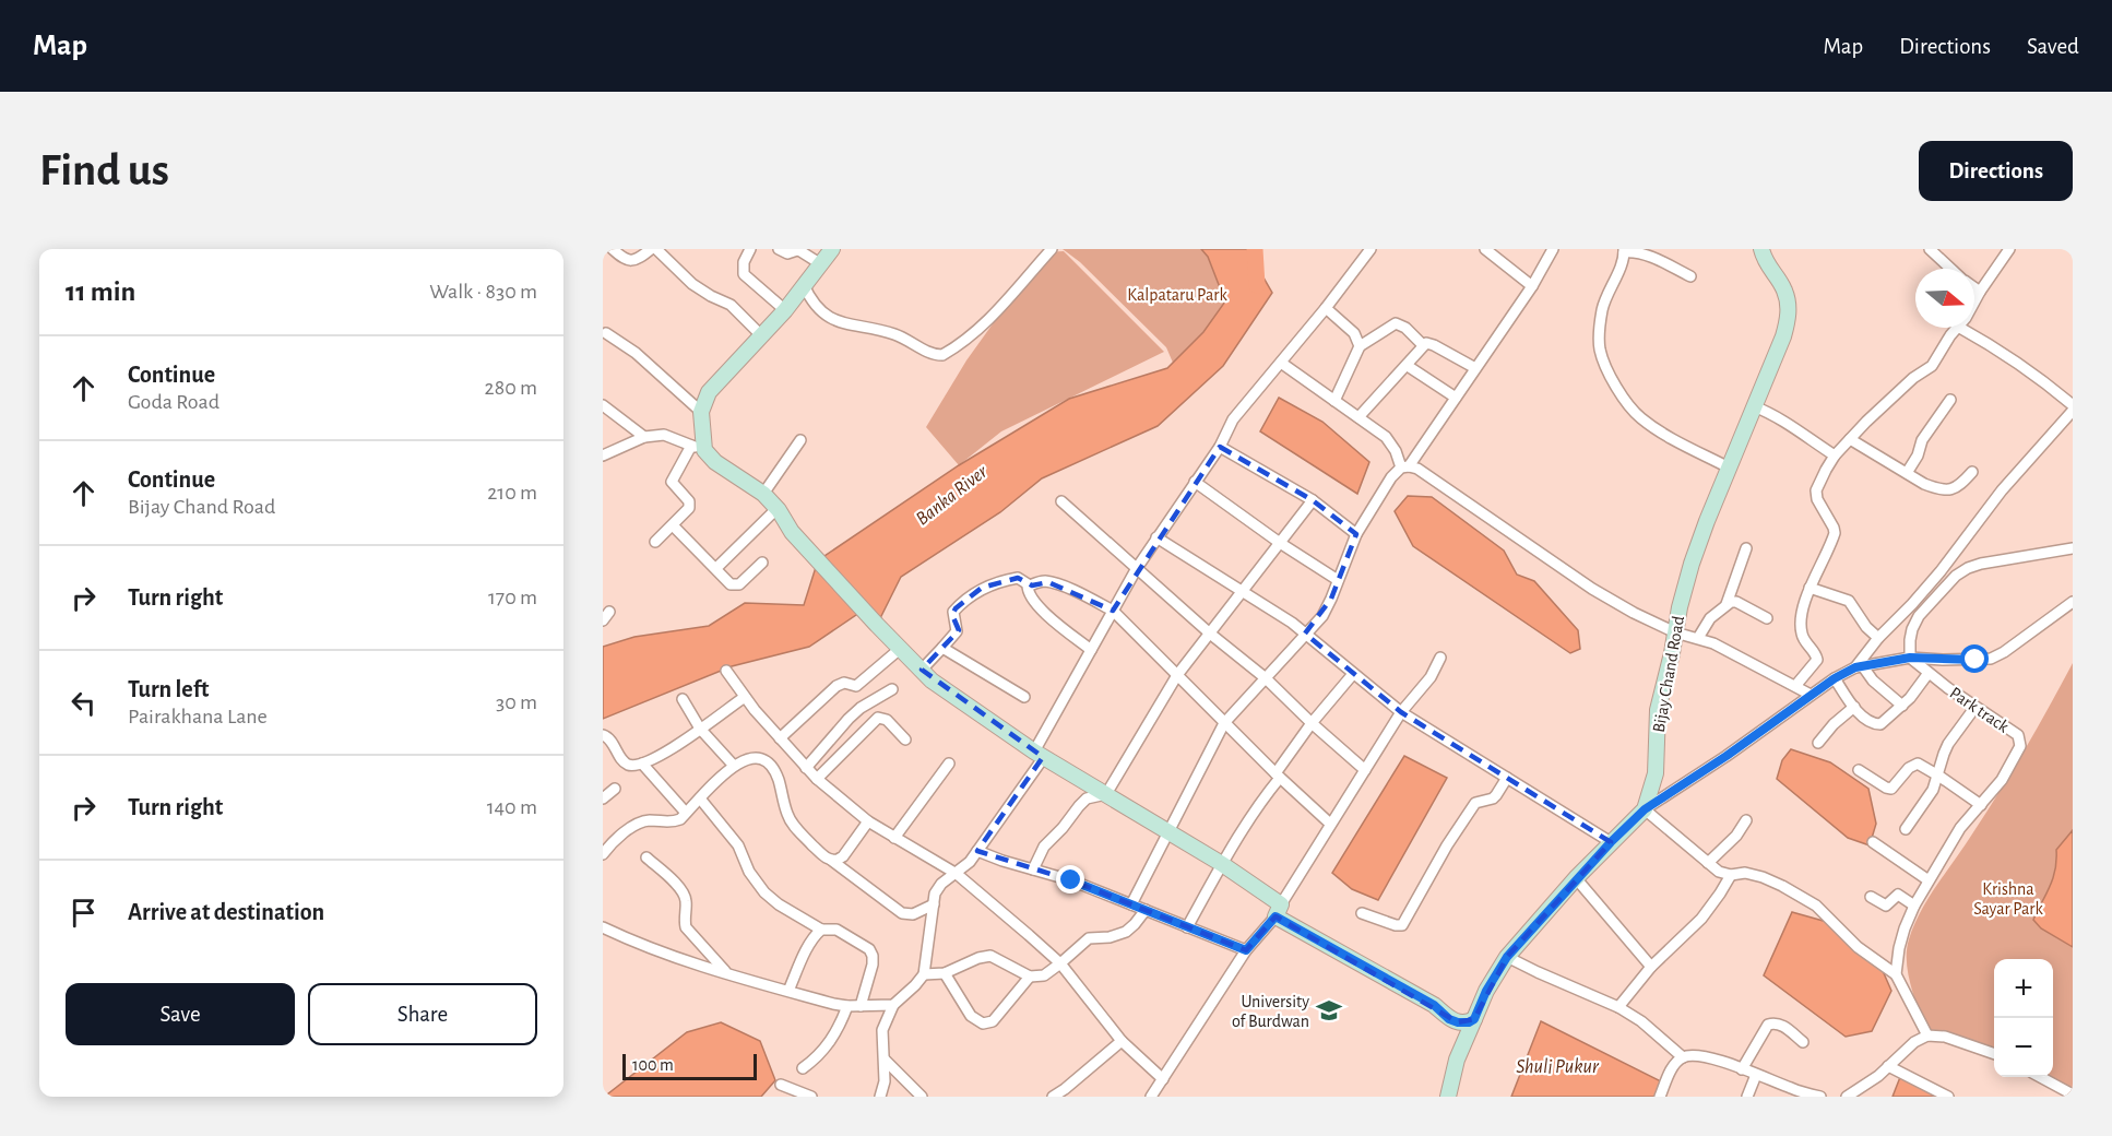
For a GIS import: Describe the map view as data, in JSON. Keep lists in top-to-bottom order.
{
  "streets": {
    "street": ["Bijay Chand Road", "Park track"]
  },
  "water": ["Banka River", "Shuli Pukur"],
  "parks": ["Kalpataru Park", "Krishna Sayar Park"],
  "places": {
    "school or university": ["University of Burdwan"]
  },
  "scale_bar": "100 m",
  "north": "right",
  "page": {
    "header": "Map",
    "nav": ["Map", "Directions", "Saved"],
    "buttons": [
      "Directions",
      ["Save", "Share"]
    ],
    "title": "Find us",
    "heading": ["11 min", "Walk · 830 m"],
    "list": [
      ["Continue", "Goda Road", "280 m"],
      ["Continue", "Bijay Chand Road", "210 m"],
      ["Turn right", "170 m"],
      ["Turn left", "Pairakhana Lane", "30 m"],
      ["Turn right", "140 m"],
      "Arrive at destination"
    ],
    "map_buttons": ["+", "−"],
    "scale": "100 m"
  }
}
